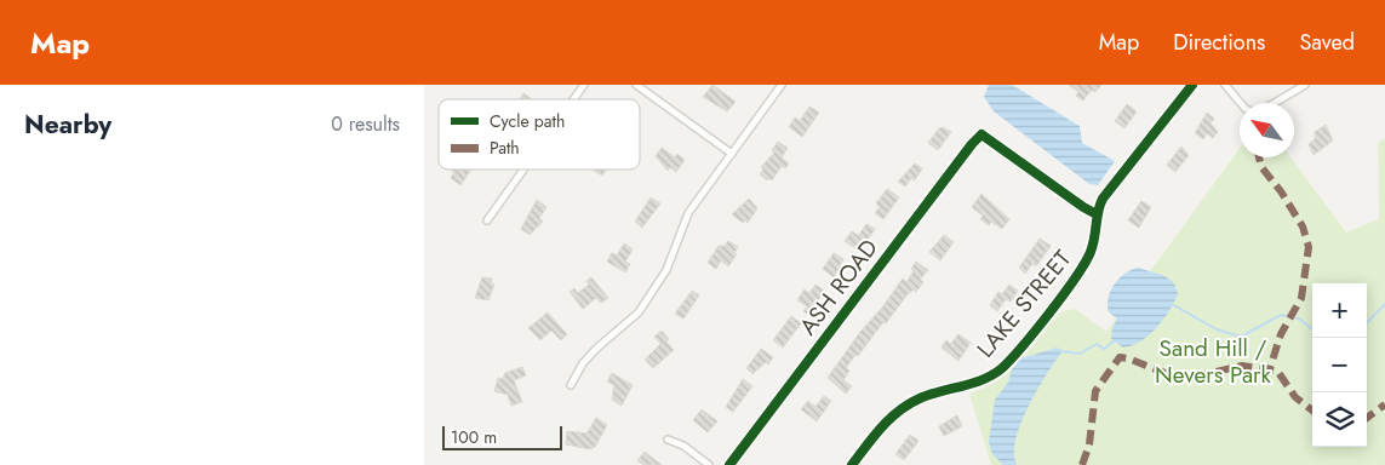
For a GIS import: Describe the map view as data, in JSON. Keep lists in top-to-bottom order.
{
  "streets": {
    "street": ["ASH ROAD", "LAKE STREET"]
  },
  "crossings": [
    ["ASH ROAD", "LAKE STREET"]
  ],
  "parks": ["Sand Hill / Nevers Park"],
  "legend": ["Cycle path", "Path"],
  "scale_bar": "100 m",
  "north": "top left",
  "page": {
    "header": "Map",
    "nav": ["Map", "Directions", "Saved"],
    "heading": ["Nearby", "0 results"],
    "map_buttons": ["+", "−"],
    "scale": "100 m"
  }
}
